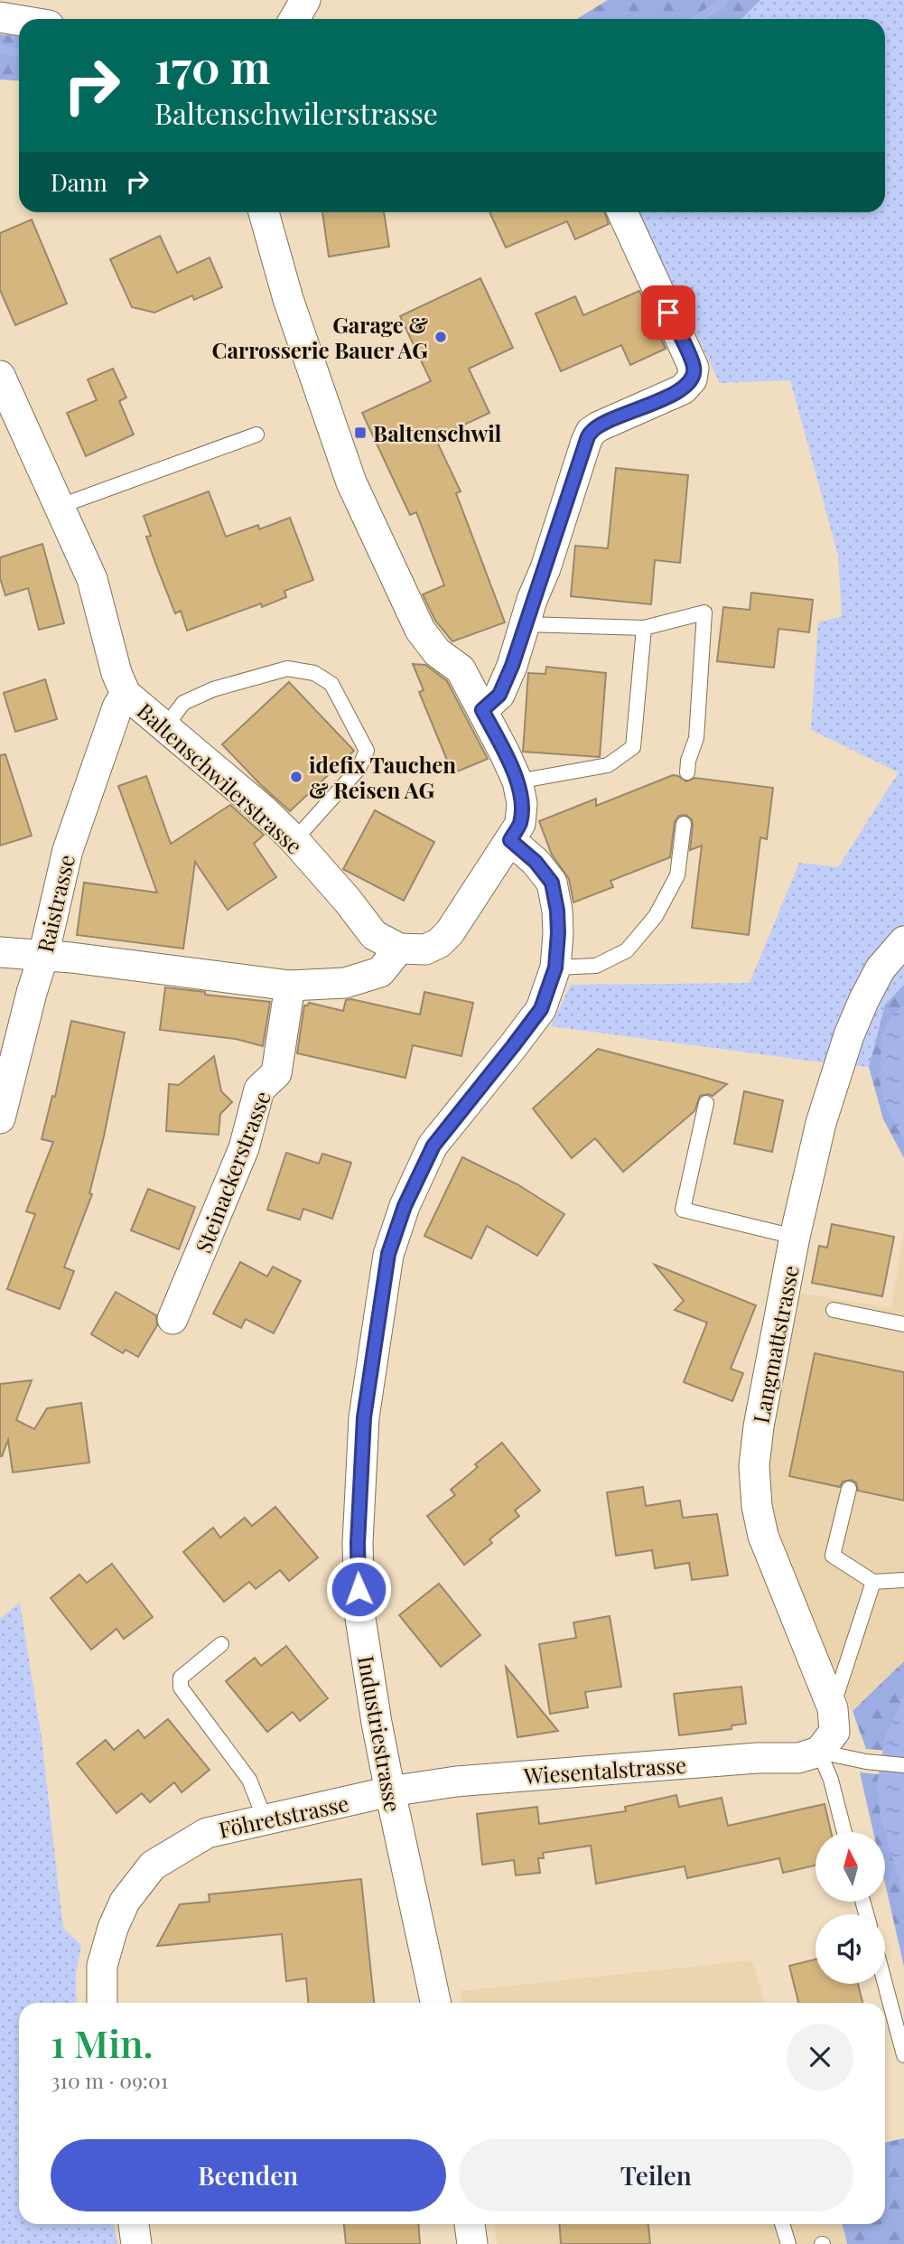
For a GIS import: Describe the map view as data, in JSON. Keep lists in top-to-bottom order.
{
  "streets": {
    "street": [
      "Baltenschwilerstrasse",
      "Raistrasse",
      "Steinackerstrasse",
      "Langmattstrasse",
      "Industriestrasse",
      "Wiesentalstrasse",
      "Föhretstrasse"
    ]
  },
  "crossings": [
    ["Baltenschwilerstrasse", "Raistrasse"],
    ["Langmattstrasse", "Wiesentalstrasse"],
    ["Industriestrasse", "Wiesentalstrasse"],
    ["Industriestrasse", "Föhretstrasse"],
    ["Wiesentalstrasse", "Föhretstrasse"]
  ],
  "places": {
    "other": ["Garage & Carrosserie Bauer AG", "idefix Tauchen & Reisen AG"],
    "transit": ["Baltenschwil"]
  },
  "north": "top",
  "page": {
    "turn": ["170 m", "Baltenschwilerstrasse"],
    "then": "Dann",
    "heading": ["1 Min.", "310 m · 09:01"],
    "buttons": ["Beenden", "Teilen"]
  }
}
